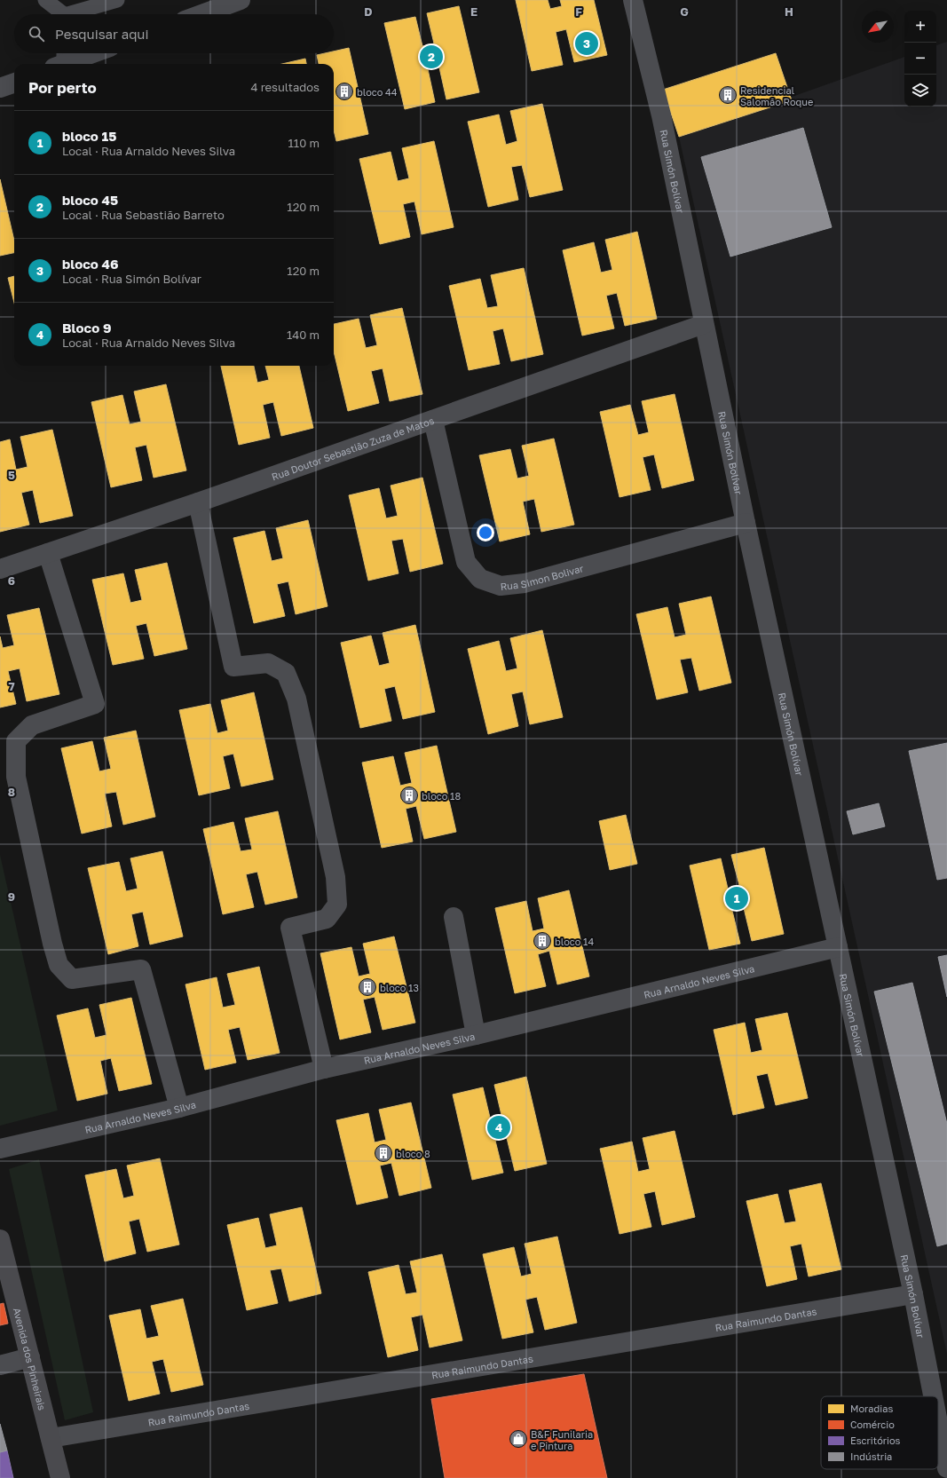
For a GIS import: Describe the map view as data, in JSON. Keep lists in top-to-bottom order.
{
  "streets": {
    "main road": ["Avenida dos Pinheirais"],
    "street": [
      "Rua Simón Bolívar",
      "Rua Doutor Sebastião Zuza de Matos",
      "Rua Simon Bolivar",
      "Rua Arnaldo Neves Silva",
      "Rua Raimundo Dantas"
    ]
  },
  "crossings": [
    ["Rua Simón Bolívar", "Rua Doutor Sebastião Zuza de Matos"],
    ["Rua Simón Bolívar", "Rua Simon Bolivar"],
    ["Rua Simón Bolívar", "Rua Arnaldo Neves Silva"],
    ["Rua Simón Bolívar", "Rua Raimundo Dantas"],
    ["Rua Doutor Sebastião Zuza de Matos", "Rua Simon Bolivar"],
    ["Rua Raimundo Dantas", "Avenida dos Pinheirais"]
  ],
  "places": {
    "building": [
      "bloco 44",
      "Residencial Salomão Roque",
      "bloco 18",
      "bloco 14",
      "bloco 13",
      "bloco 8"
    ],
    "shop": ["B&F Funilaria e Pintura"]
  },
  "legend": [
    "Moradias",
    "Comércio",
    "Escritórios",
    "Indústria"
  ],
  "north": "bottom left",
  "page": {
    "map_buttons": ["+", "−"],
    "search": "Pesquisar aqui",
    "pins": [
      "3",
      "2",
      "1",
      "4"
    ],
    "heading": ["Por perto", "4 resultados"],
    "list": [
      {
        "mark": "1",
        "name": "bloco 15",
        "note": "Local · Rua Arnaldo Neves Silva",
        "value": "110 m"
      },
      {
        "mark": "2",
        "name": "bloco 45",
        "note": "Local · Rua Sebastião Barreto",
        "value": "120 m"
      },
      {
        "mark": "3",
        "name": "bloco 46",
        "note": "Local · Rua Simón Bolívar",
        "value": "120 m"
      },
      {
        "mark": "4",
        "name": "Bloco 9",
        "note": "Local · Rua Arnaldo Neves Silva",
        "value": "140 m"
      }
    ]
  },
  "grid": {
    "columns": [
      "D",
      "E",
      "F",
      "G",
      "H"
    ],
    "rows": [
      "5",
      "6",
      "7",
      "8",
      "9"
    ]
  }
}
